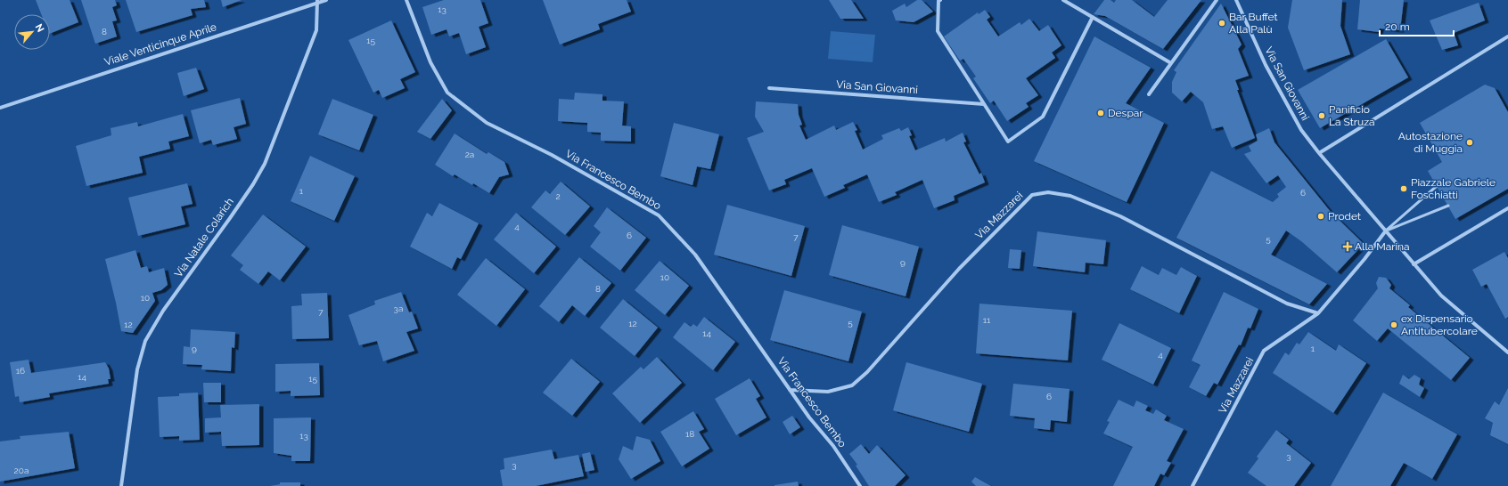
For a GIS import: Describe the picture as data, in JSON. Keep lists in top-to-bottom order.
{
  "streets": {
    "street": [
      "Viale Venticinque Aprile",
      "Via San Giovanni",
      "Via Francesco Bembo",
      "Via Mazzarei",
      "Via Natale Colarich"
    ]
  },
  "crossings": [
    ["Viale Venticinque Aprile", "Via Natale Colarich"],
    ["Via Francesco Bembo", "Via Mazzarei"]
  ],
  "places": {
    "other": [
      "Bar Buffet Alla Palù",
      "Despar",
      "Panificio La Struza",
      "Autostazione di Muggia",
      "Piazzale Gabriele Foschiatti",
      "Prodet",
      "ex Dispensario Antitubercolare"
    ],
    "health": ["Alla Marina"]
  },
  "house_numbers": [
    "13",
    "8",
    "15",
    "2a",
    "1",
    "6",
    "2",
    "4",
    "6",
    "7",
    "5",
    "9",
    "10",
    "8",
    "10",
    "3a",
    "7",
    "11",
    "5",
    "12",
    "12",
    "14",
    "9",
    "1",
    "4",
    "16",
    "14",
    "15",
    "6",
    "18",
    "13",
    "3",
    "3",
    "20a"
  ],
  "scale_bar": "20 m",
  "north": "top right"
}
